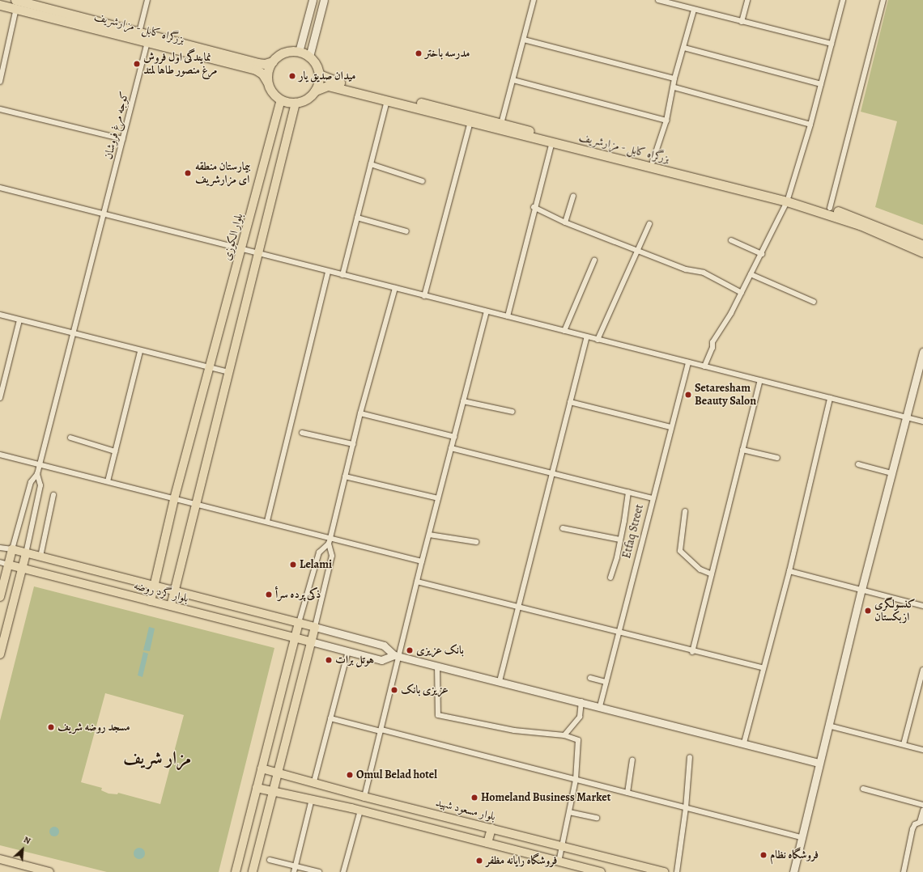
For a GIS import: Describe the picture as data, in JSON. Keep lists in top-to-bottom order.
{
  "streets": {
    "highway": ["بزرگراه کابل - مزارشریف"],
    "main road": ["بلوار الکوزی", "بلوار گرد روضه", "بلوار مسعود شهید"],
    "street": ["كوجه مرغ فروشان", "Etfaq Street"]
  },
  "crossings": [
    ["بزرگراه کابل - مزارشریف", "كوجه مرغ فروشان"],
    ["بزرگراه کابل - مزارشریف", "بلوار الکوزی"],
    ["بلوار الکوزی", "بلوار گرد روضه"]
  ],
  "districts": ["مزار شريف"],
  "places": [
    "مدرسه باختر",
    "نمایندگی اول فروش مرغ منصور طاها لمتد",
    "میدان صدیق یار",
    "بیمارستان منطقه ای مزارشریف",
    "Setaresham Beauty Salon",
    "Lelami",
    "ذکی پرده سرأ",
    "کنسولگری ازبکستان",
    "بانک عزیزی",
    "هوتل برات",
    "عزیزی بانک",
    "مسجد روضه شریف",
    "Omul Belad hotel",
    "Homeland Business Market",
    "فروشگاه نظام",
    "فروشگاه رایانه مظفر"
  ],
  "north": "top right"
}
